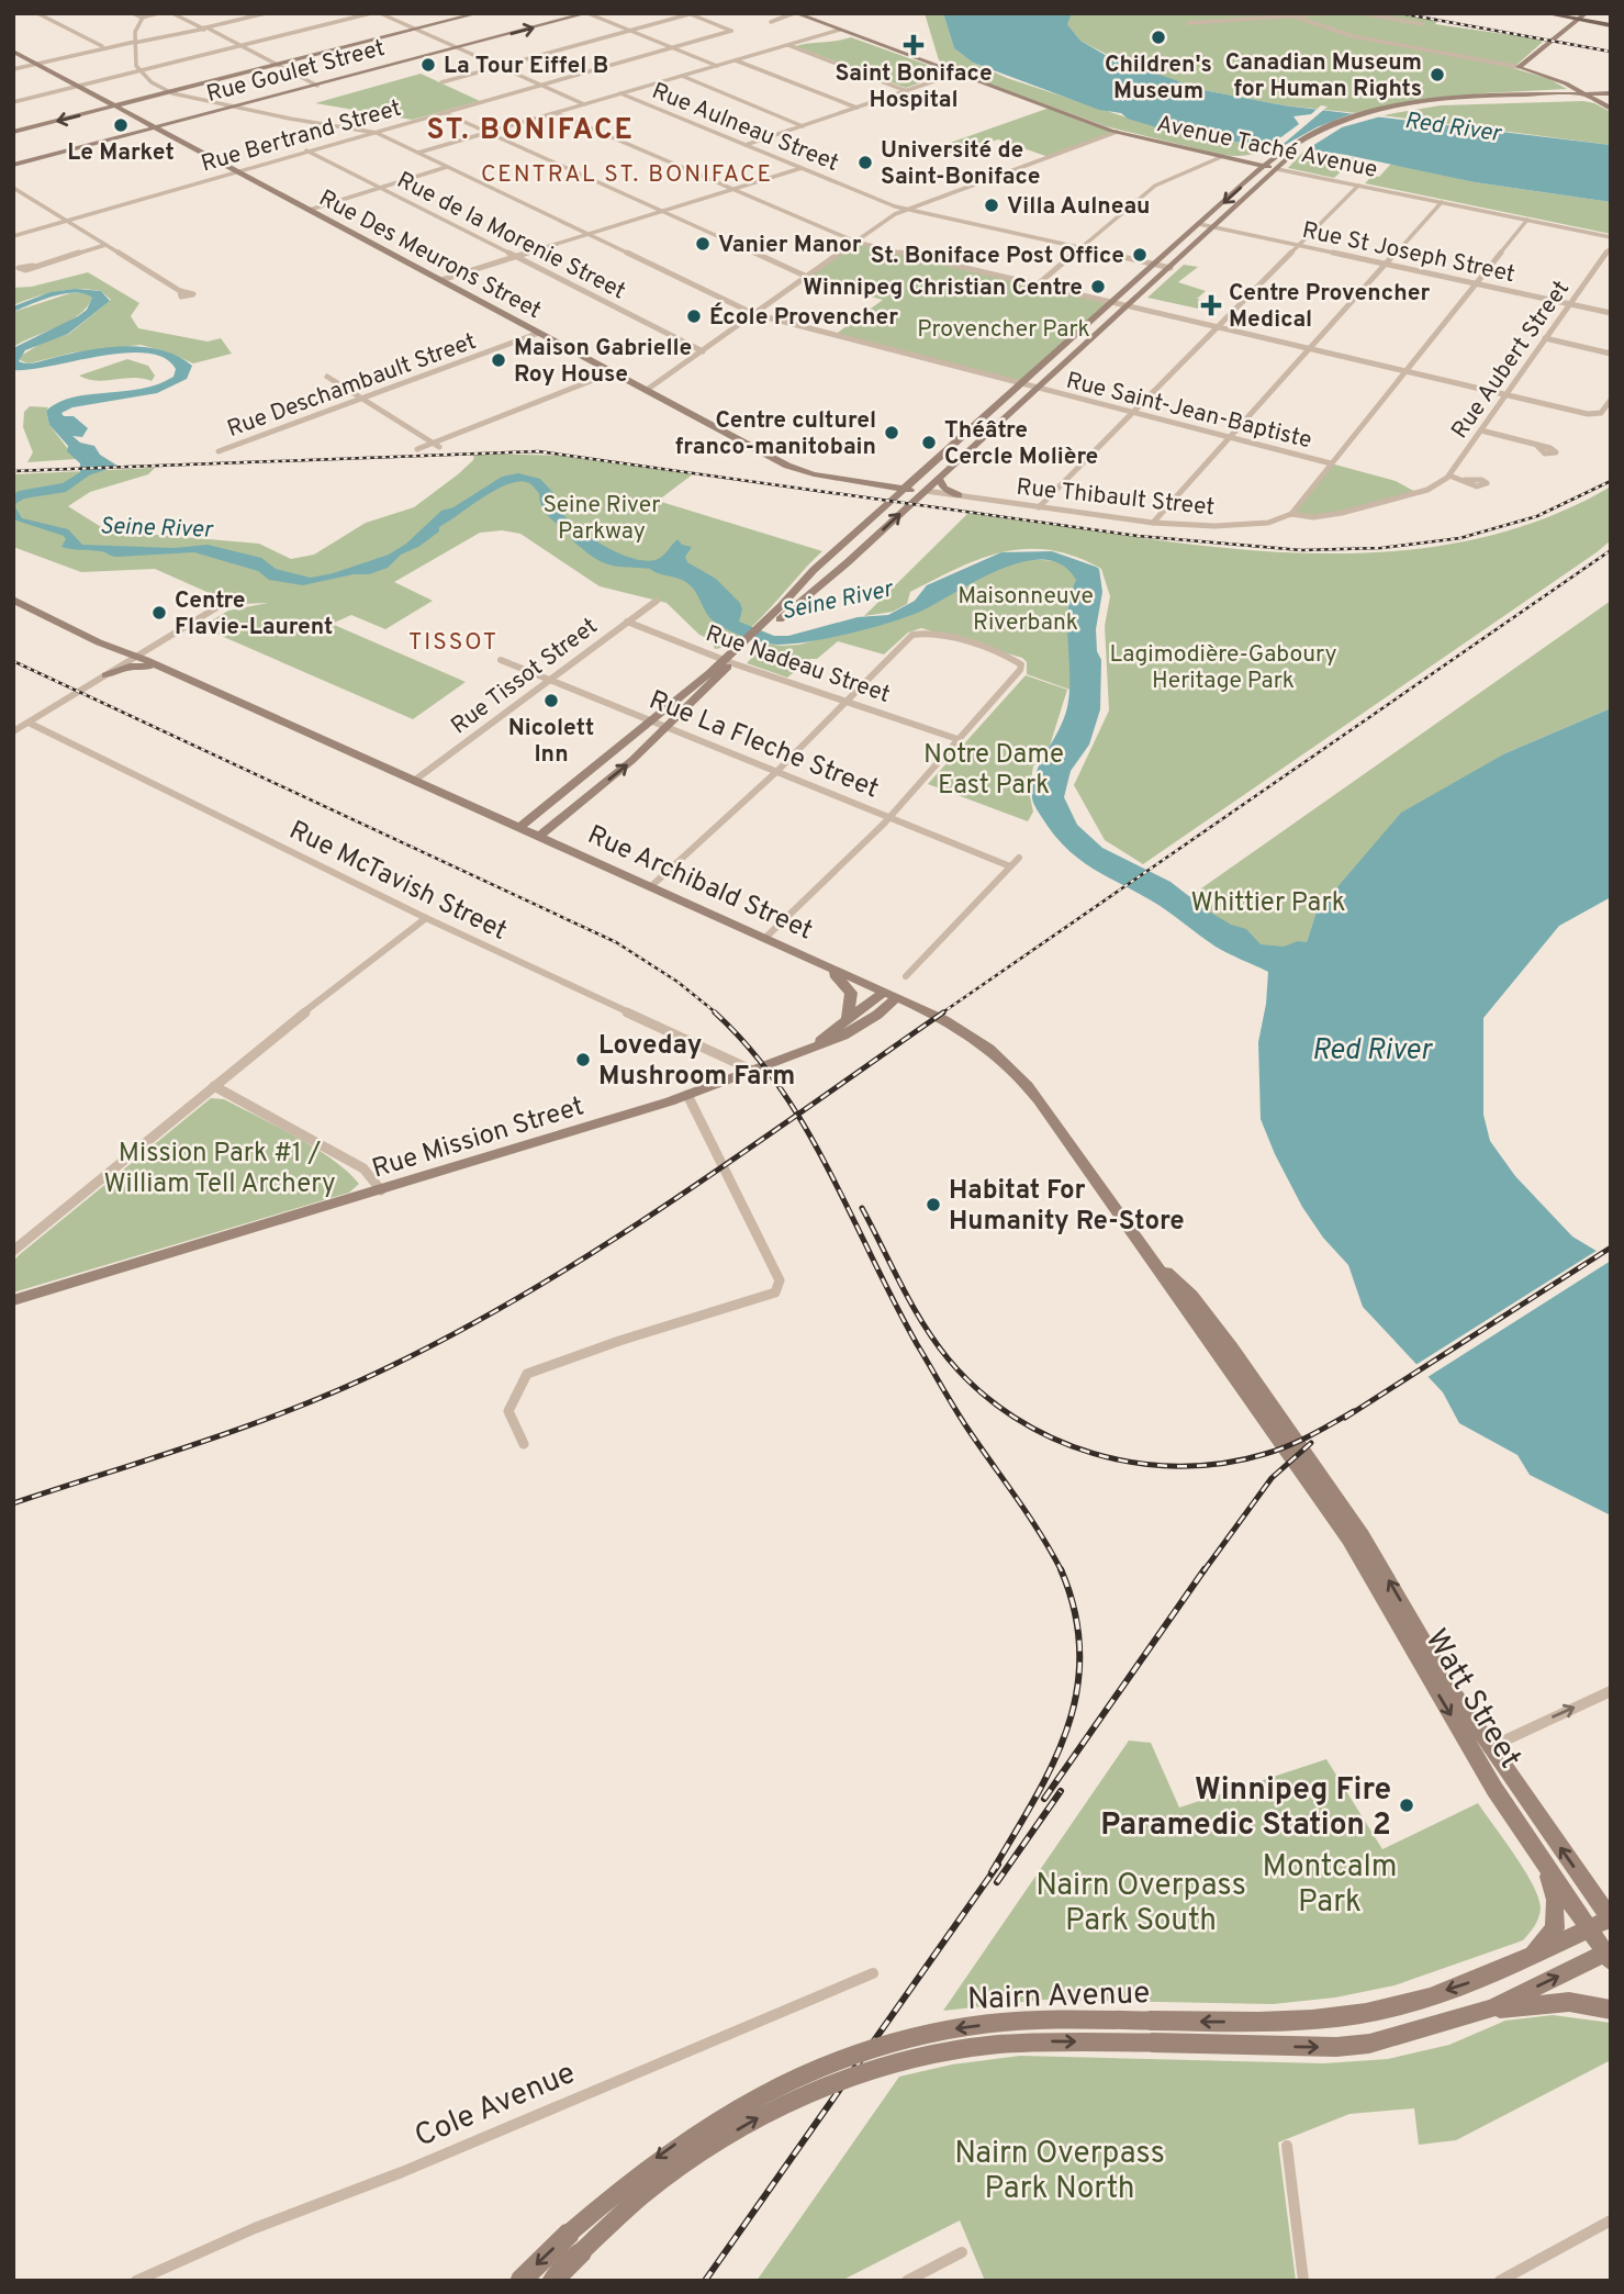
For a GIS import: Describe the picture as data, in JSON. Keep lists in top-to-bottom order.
{
  "streets": {
    "main road": [
      "Rue Goulet Street",
      "Avenue Taché Avenue",
      "Rue Des Meurons Street",
      "Rue Archibald Street",
      "Rue Mission Street",
      "Watt Street",
      "Nairn Avenue"
    ],
    "street": [
      "Rue Aulneau Street",
      "Rue Bertrand Street",
      "Rue de la Morenie Street",
      "Rue St Joseph Street",
      "Rue Aubert Street",
      "Rue Deschambault Street",
      "Rue Saint-Jean-Baptiste",
      "Rue Thibault Street",
      "Rue Nadeau Street",
      "Rue Tissot Street",
      "Rue La Fleche Street",
      "Rue McTavish Street",
      "Cole Avenue"
    ]
  },
  "crossings": [
    ["Rue Goulet Street", "Rue Des Meurons Street"],
    ["Rue Bertrand Street", "Rue de la Morenie Street"],
    ["Rue Bertrand Street", "Rue Des Meurons Street"],
    ["Rue Bertrand Street", "Rue Saint-Jean-Baptiste"],
    ["Rue St Joseph Street", "Rue Aubert Street"],
    ["Rue Des Meurons Street", "Rue Deschambault Street"],
    ["Rue Des Meurons Street", "Rue Thibault Street"],
    ["Rue Aubert Street", "Rue Thibault Street"],
    ["Rue Nadeau Street", "Rue Tissot Street"],
    ["Rue Tissot Street", "Rue La Fleche Street"],
    ["Rue Tissot Street", "Rue Archibald Street"],
    ["Rue McTavish Street", "Rue Mission Street"],
    ["Rue Archibald Street", "Rue Mission Street"],
    ["Rue Archibald Street", "Watt Street"],
    ["Watt Street", "Nairn Avenue"]
  ],
  "districts": ["ST. BONIFACE", "CENTRAL ST. BONIFACE", "TISSOT"],
  "water": ["Red River", "Seine River"],
  "parks": [
    "Provencher Park",
    "Seine River Parkway",
    "Maisonneuve Riverbank",
    "Lagimodière-Gaboury Heritage Park",
    "Notre Dame East Park",
    "Whittier Park",
    "Mission Park #1 / William Tell Archery",
    "Montcalm Park",
    "Nairn Overpass Park South",
    "Nairn Overpass Park North"
  ],
  "places": {
    "other": [
      "Children's Museum",
      "La Tour Eiffel B",
      "Canadian Museum for Human Rights",
      "Le Market",
      "Université de Saint-Boniface",
      "Villa Aulneau",
      "Vanier Manor",
      "St. Boniface Post Office",
      "Winnipeg Christian Centre",
      "École Provencher",
      "Maison Gabrielle Roy House",
      "Centre culturel franco-manitobain",
      "Théâtre Cercle Molière",
      "Centre Flavie-Laurent",
      "Nicolett Inn",
      "Loveday Mushroom Farm",
      "Habitat For Humanity Re-Store",
      "Winnipeg Fire Paramedic Station 2"
    ],
    "health": ["Saint Boniface Hospital", "Centre Provencher Medical"]
  }
}
